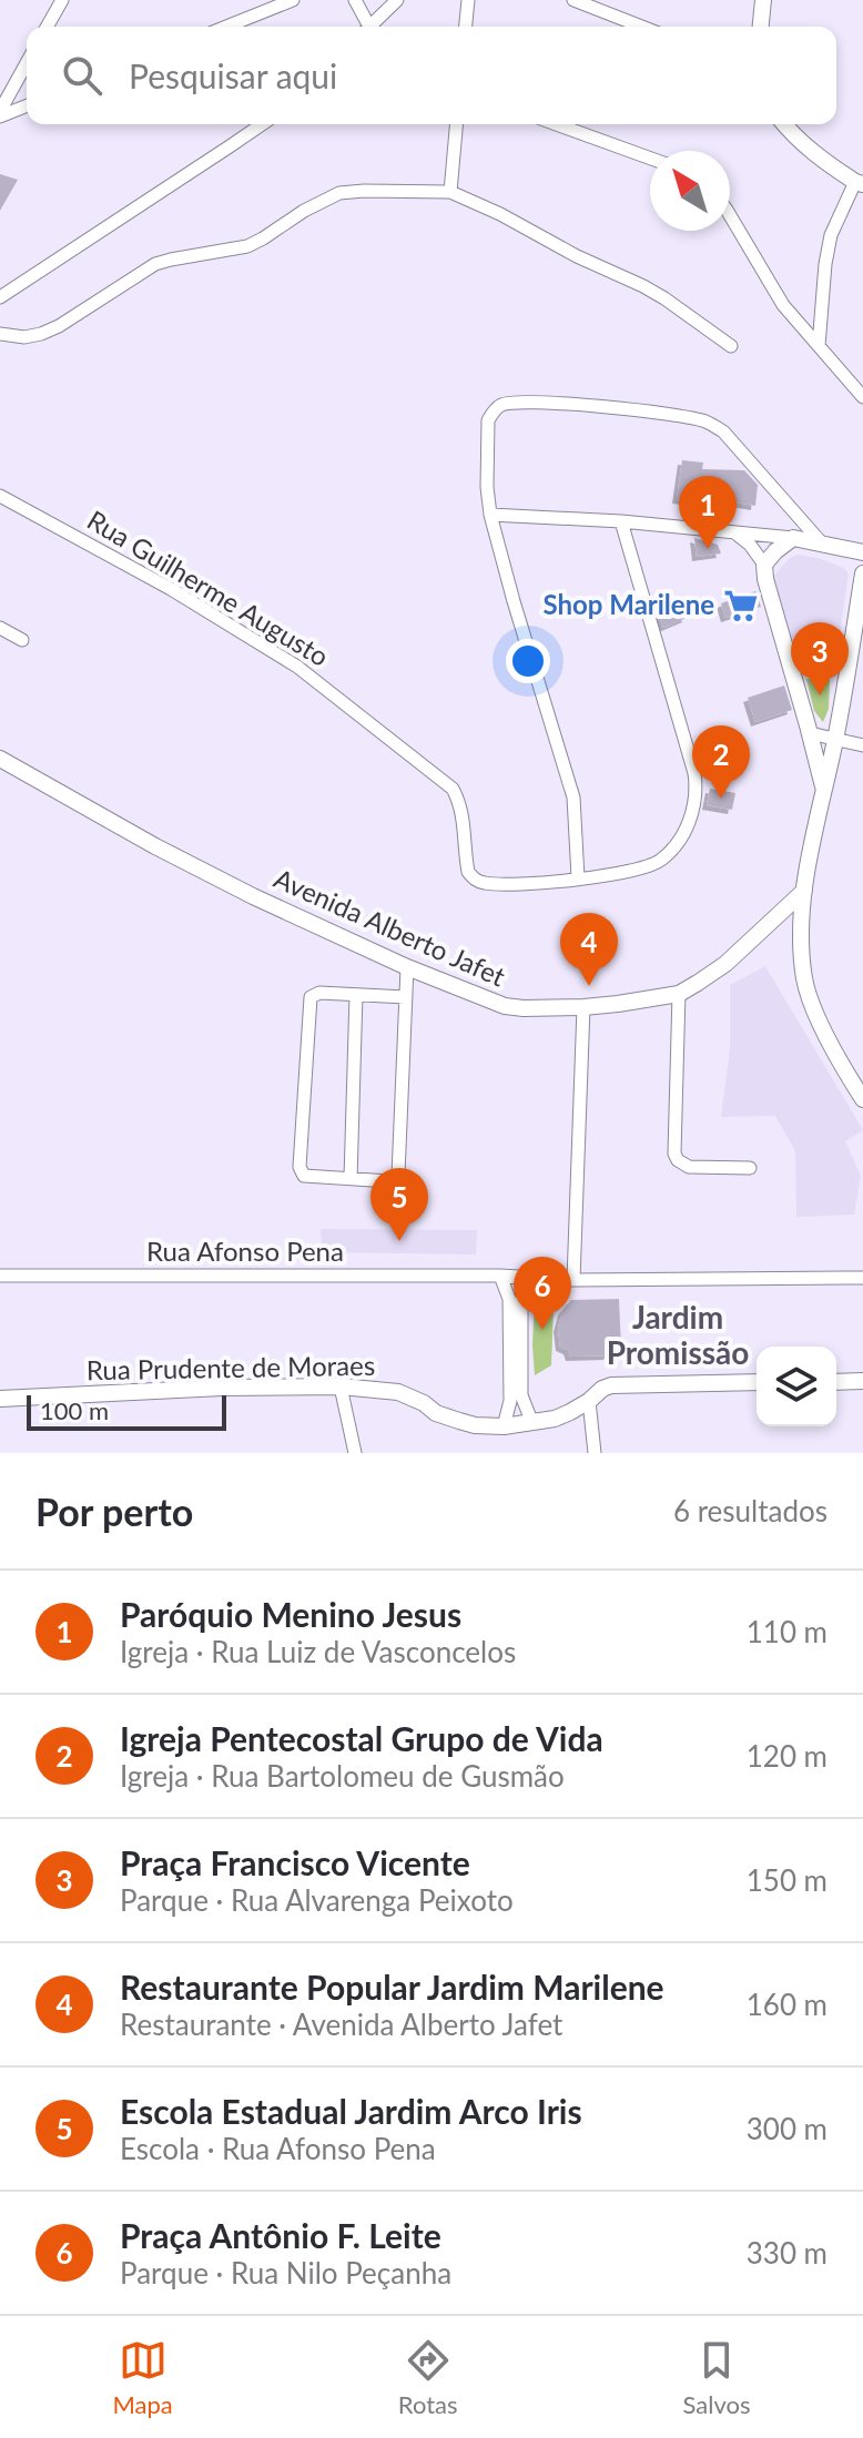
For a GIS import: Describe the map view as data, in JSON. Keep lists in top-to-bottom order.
{
  "streets": {
    "street": [
      "Rua Guilherme Augusto",
      "Avenida Alberto Jafet",
      "Rua Afonso Pena",
      "Rua Prudente de Moraes"
    ]
  },
  "districts": ["Jardim Promissão"],
  "places": {
    "supermarket": ["Shop Marilene"]
  },
  "scale_bar": "100 m",
  "north": "top left",
  "page": {
    "search": "Pesquisar aqui",
    "pins": [
      "1",
      "3",
      "2",
      "4",
      "5",
      "6"
    ],
    "scale": "100 m",
    "heading": ["Por perto", "6 resultados"],
    "list": [
      {
        "mark": "1",
        "name": "Paróquio Menino Jesus",
        "note": "Igreja · Rua Luiz de Vasconcelos",
        "value": "110 m"
      },
      {
        "mark": "2",
        "name": "Igreja Pentecostal Grupo de Vida",
        "note": "Igreja · Rua Bartolomeu de Gusmão",
        "value": "120 m"
      },
      {
        "mark": "3",
        "name": "Praça Francisco Vicente",
        "note": "Parque · Rua Alvarenga Peixoto",
        "value": "150 m"
      },
      {
        "mark": "4",
        "name": "Restaurante Popular Jardim Marilene",
        "note": "Restaurante · Avenida Alberto Jafet",
        "value": "160 m"
      },
      {
        "mark": "5",
        "name": "Escola Estadual Jardim Arco Iris",
        "note": "Escola · Rua Afonso Pena",
        "value": "300 m"
      },
      {
        "mark": "6",
        "name": "Praça Antônio F. Leite",
        "note": "Parque · Rua Nilo Peçanha",
        "value": "330 m"
      }
    ],
    "nav": ["Mapa", "Rotas", "Salvos"]
  }
}
